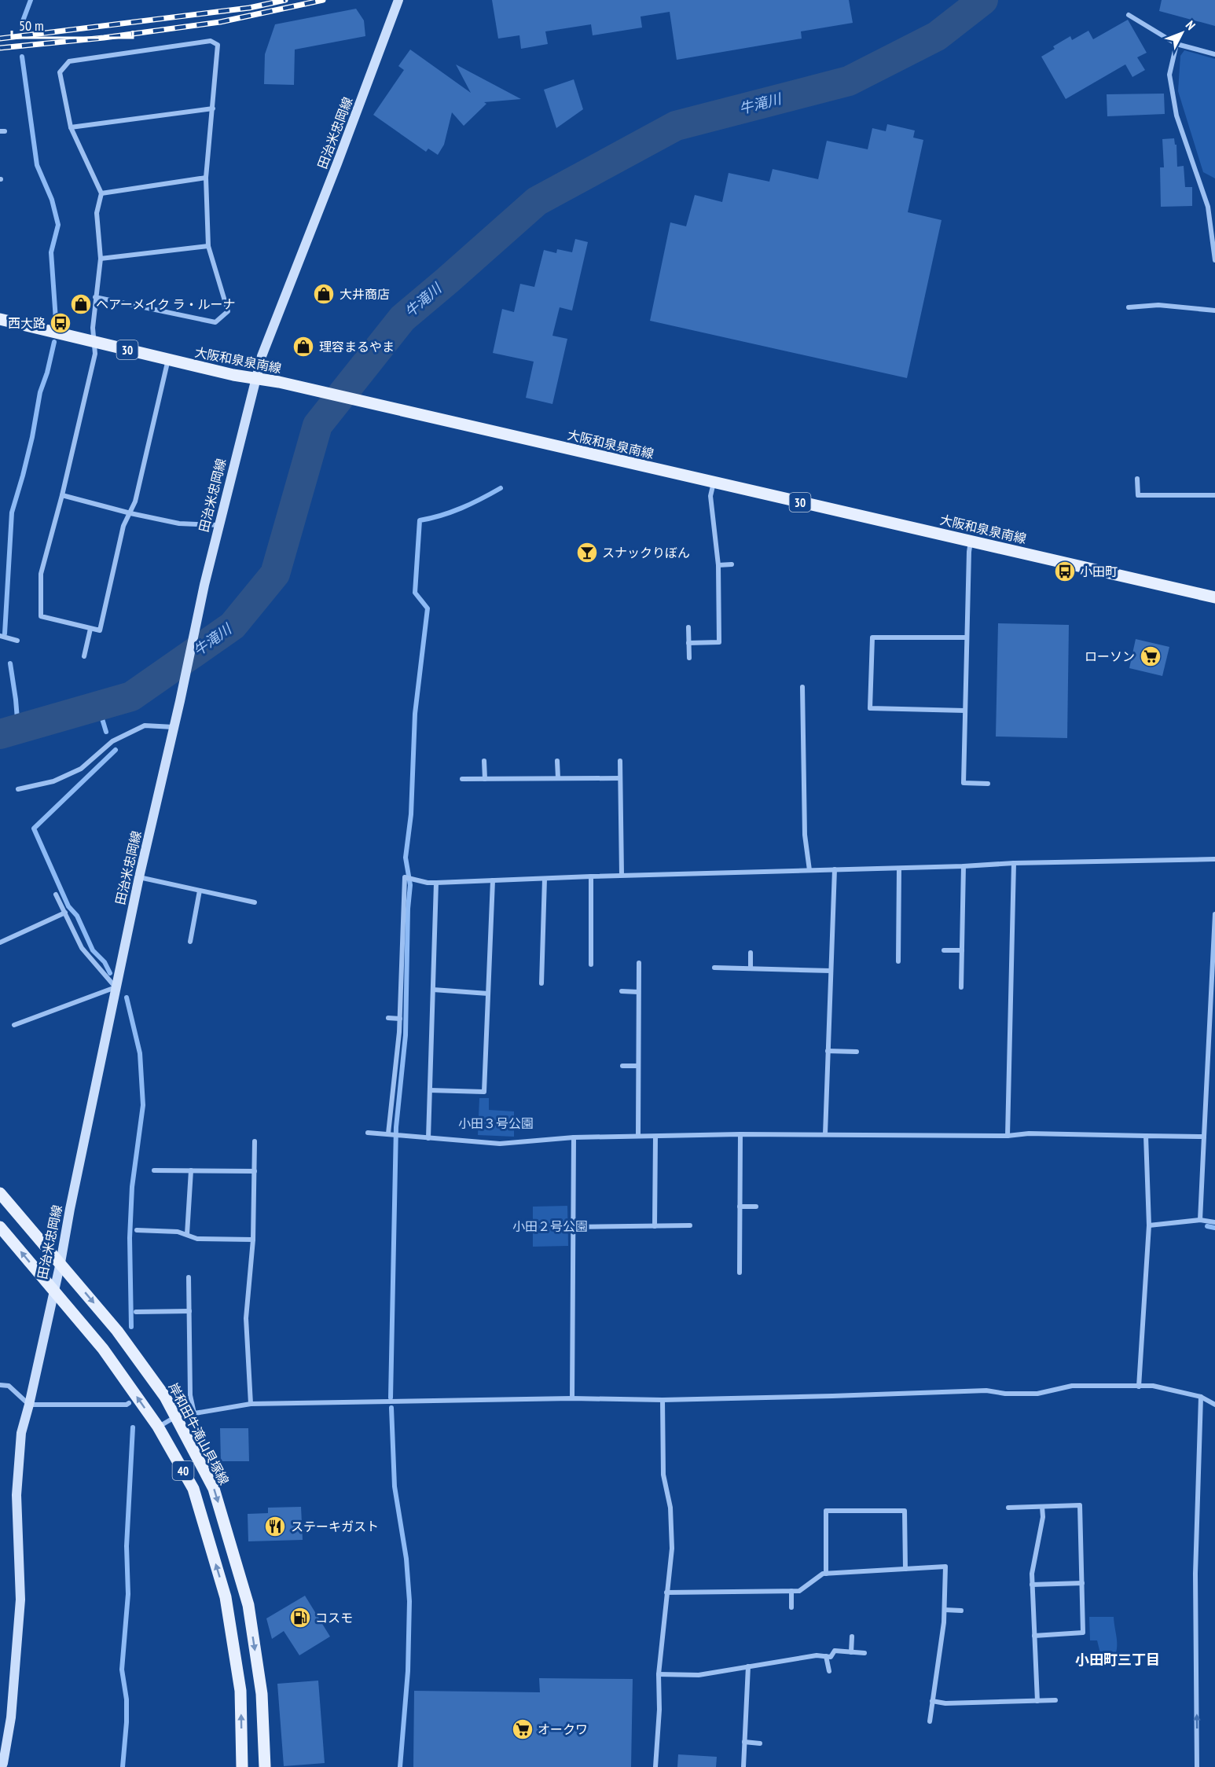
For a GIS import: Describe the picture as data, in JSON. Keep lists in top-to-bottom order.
{
  "streets": {
    "main road": [
      "田治米忠岡線",
      "30",
      "大阪和泉泉南線",
      "岸和田牛滝山貝塚線",
      "40"
    ]
  },
  "crossings": [
    ["田治米忠岡線", "大阪和泉泉南線"],
    ["田治米忠岡線", "岸和田牛滝山貝塚線"],
    ["田治米忠岡線", "40"]
  ],
  "districts": ["小田町三丁目"],
  "water": ["牛滝川"],
  "parks": ["小田３号公園", "小田２号公園"],
  "places": {
    "shop": ["大井商店", "ヘアーメイク ラ・ルーナ", "理容まるやま"],
    "bus stop": ["西大路", "小田町"],
    "bar": ["スナックりぼん"],
    "supermarket": ["ローソン", "オークワ"],
    "restaurant": ["ステーキガスト"],
    "fuel station": ["コスモ"]
  },
  "scale_bar": "50 m",
  "north": "top right"
}
